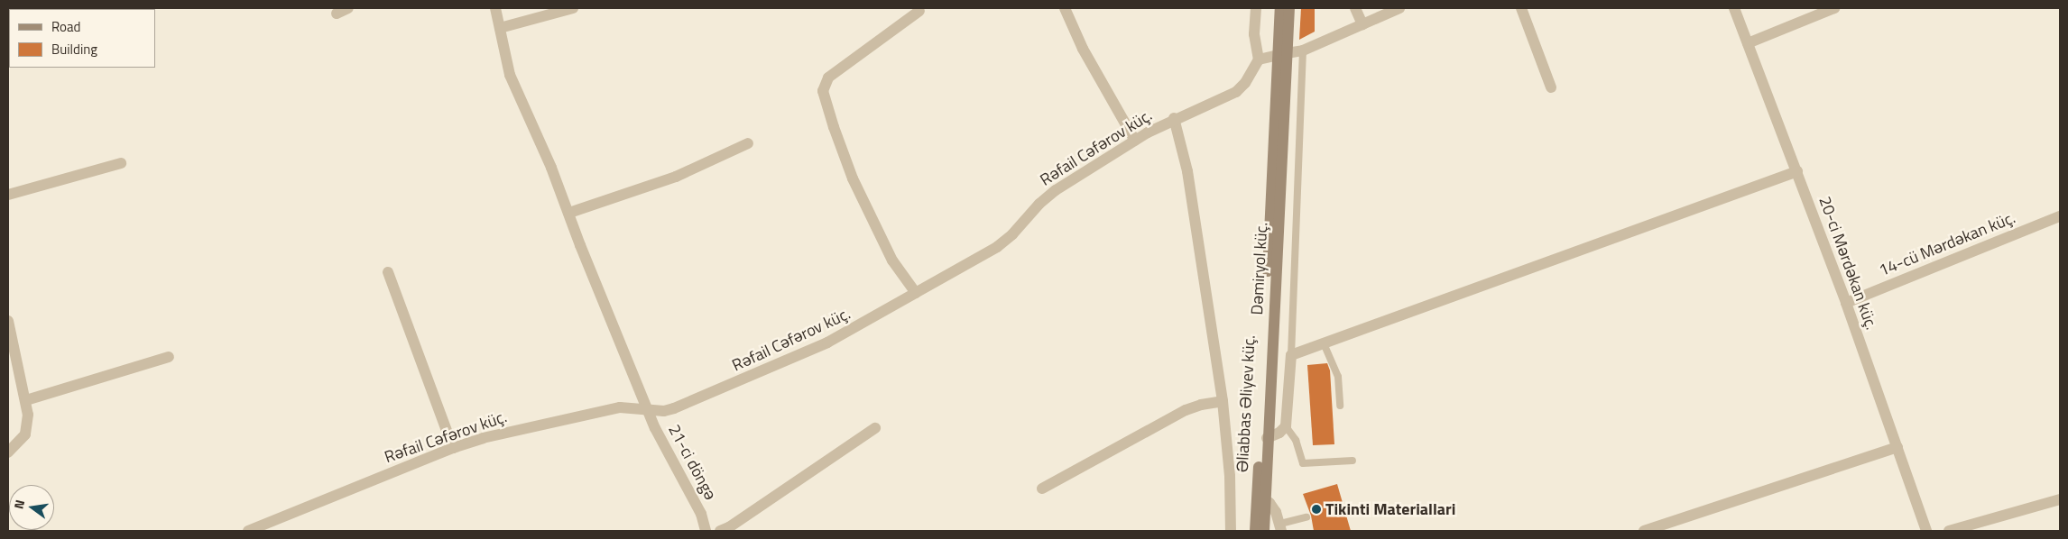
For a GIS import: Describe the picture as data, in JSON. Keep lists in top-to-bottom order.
{
  "streets": {
    "main road": ["Dəmiryol küç.", "Əliabbas Əliyev küç."],
    "street": [
      "Rəfail Cəfərov küç.",
      "14-cü Mərdəkan küç.",
      "20-ci Mərdəkan küç.",
      "21-ci döngə"
    ]
  },
  "crossings": [
    ["Rəfail Cəfərov küç.", "21-ci döngə"],
    ["14-cü Mərdəkan küç.", "20-ci Mərdəkan küç."],
    ["Dəmiryol küç.", "Əliabbas Əliyev küç."]
  ],
  "places": ["Tikinti Materiallari"],
  "legend": ["Road", "Building"],
  "north": "left"
}
